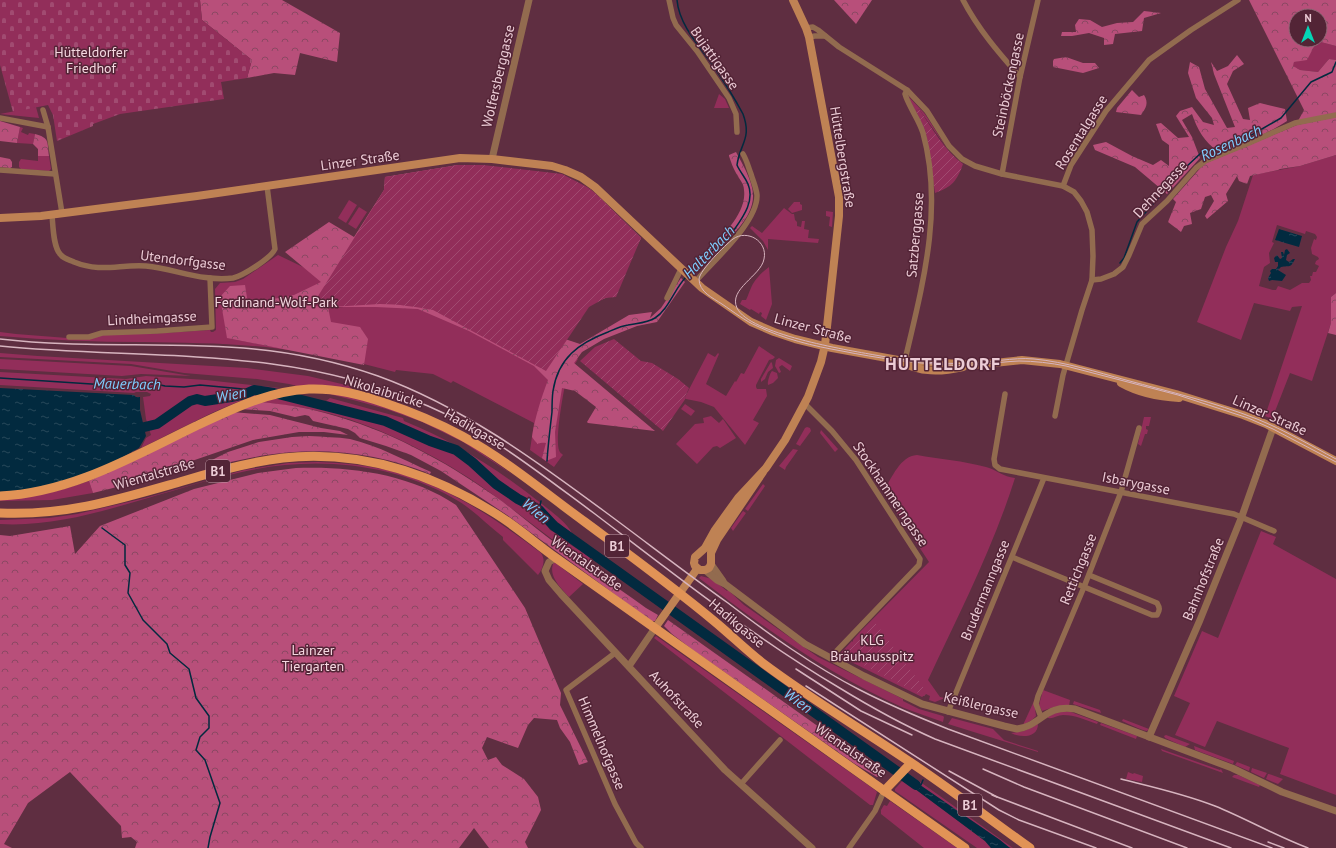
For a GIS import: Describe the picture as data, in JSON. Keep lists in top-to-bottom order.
{
  "streets": {
    "main road": [
      "Hüttelbergstraße",
      "Linzer Straße",
      "Nikolaibrücke",
      "Hadikgasse",
      "B1",
      "Wientalstraße"
    ],
    "street": [
      "Bujattigasse",
      "Wolfersberggasse",
      "Steinböckengasse",
      "Rosentalgasse",
      "Dehnegasse",
      "Satzberggasse",
      "Utendorfgasse",
      "Lindheimgasse",
      "Isbarygasse",
      "Stockhammerngasse",
      "Rettichgasse",
      "Bahnhofstraße",
      "Brudermanngasse",
      "Auhofstraße",
      "Keißlergasse",
      "Himmelhofgasse"
    ]
  },
  "crossings": [
    ["Wolfersberggasse", "Linzer Straße"],
    ["Rosentalgasse", "Linzer Straße"],
    ["Rosentalgasse", "Dehnegasse"],
    ["Hüttelbergstraße", "Linzer Straße"],
    ["Hüttelbergstraße", "Stockhammerngasse"],
    ["Linzer Straße", "Satzberggasse"],
    ["Linzer Straße", "Utendorfgasse"],
    ["Linzer Straße", "Bahnhofstraße"],
    ["Utendorfgasse", "Lindheimgasse"],
    ["Nikolaibrücke", "Hadikgasse"],
    ["Wientalstraße", "Auhofstraße"],
    ["Isbarygasse", "Rettichgasse"],
    ["Isbarygasse", "Bahnhofstraße"],
    ["Isbarygasse", "Brudermanngasse"],
    ["Stockhammerngasse", "Keißlergasse"],
    ["Rettichgasse", "Keißlergasse"],
    ["Bahnhofstraße", "Keißlergasse"],
    ["Brudermanngasse", "Keißlergasse"],
    ["Auhofstraße", "Himmelhofgasse"]
  ],
  "districts": ["HÜTTELDORF"],
  "water": [
    "Rosenbach",
    "Halterbach",
    "Mauerbach",
    "Wien"
  ],
  "parks": [
    "Hütteldorfer Friedhof",
    "Ferdinand-Wolf-Park",
    "KLG Bräuhausspitz",
    "Lainzer Tiergarten"
  ],
  "north": "top"
}
